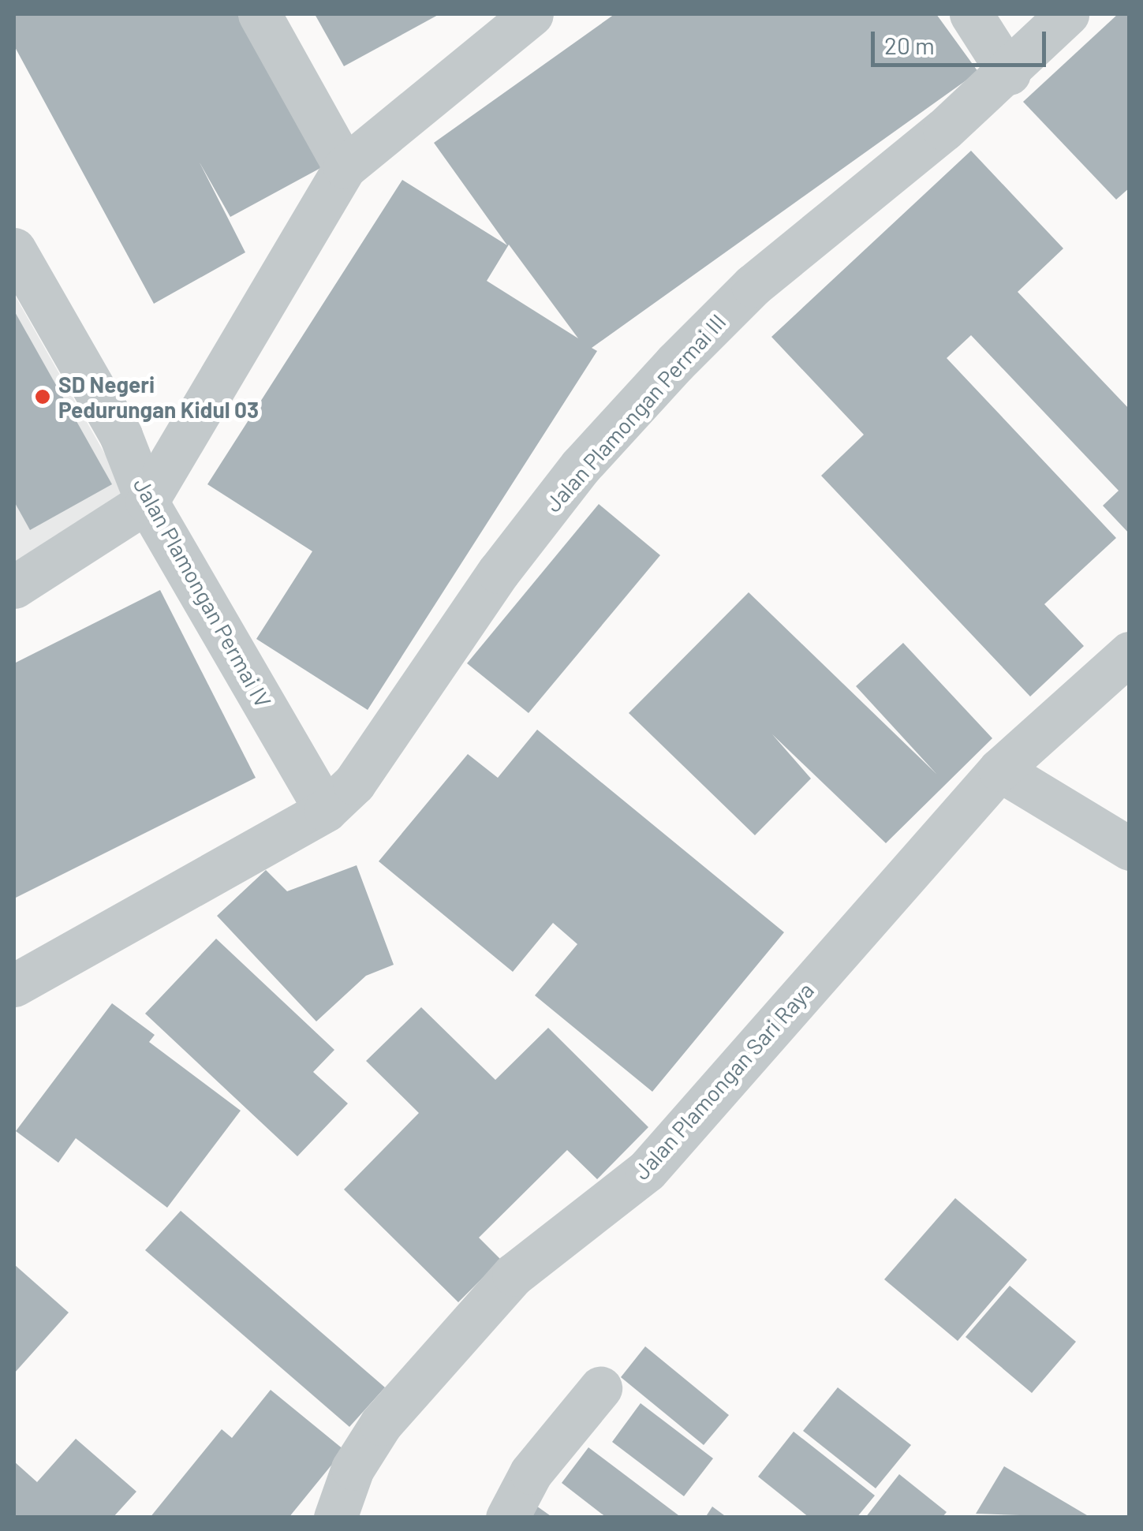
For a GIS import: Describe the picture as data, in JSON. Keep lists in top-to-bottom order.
{
  "streets": {
    "street": ["Jalan Plamongan Permai III", "Jalan Plamongan Permai IV", "Jalan Plamongan Sari Raya"]
  },
  "crossings": [
    ["Jalan Plamongan Permai III", "Jalan Plamongan Permai IV"]
  ],
  "places": ["SD Negeri Pedurungan Kidul 03"],
  "scale_bar": "20 m"
}
